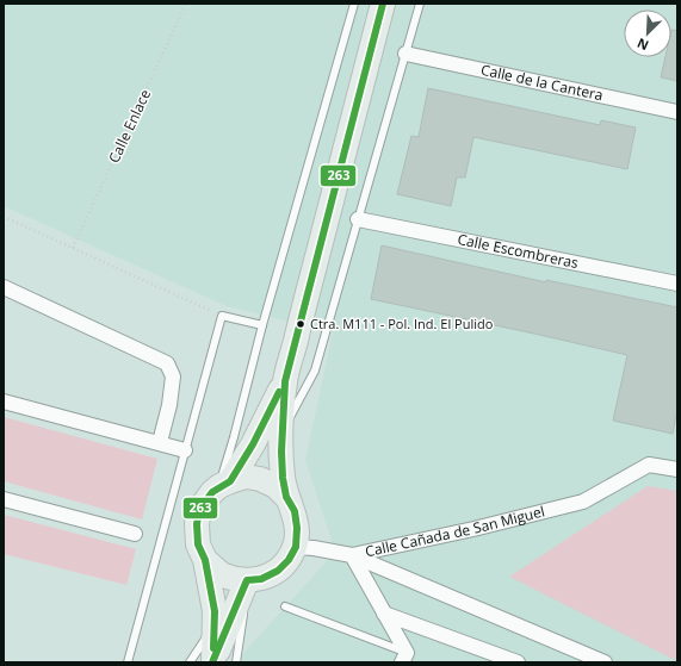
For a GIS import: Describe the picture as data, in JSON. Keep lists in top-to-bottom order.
{
  "streets": {
    "street": ["Calle de la Cantera", "Calle Escombreras", "Calle Cañada de San Miguel"],
    "path": ["Calle Enlace"]
  },
  "places": ["Ctra. M111 - Pol. Ind. El Pulido"],
  "lines": ["transit line 263"],
  "north": "bottom left"
}
